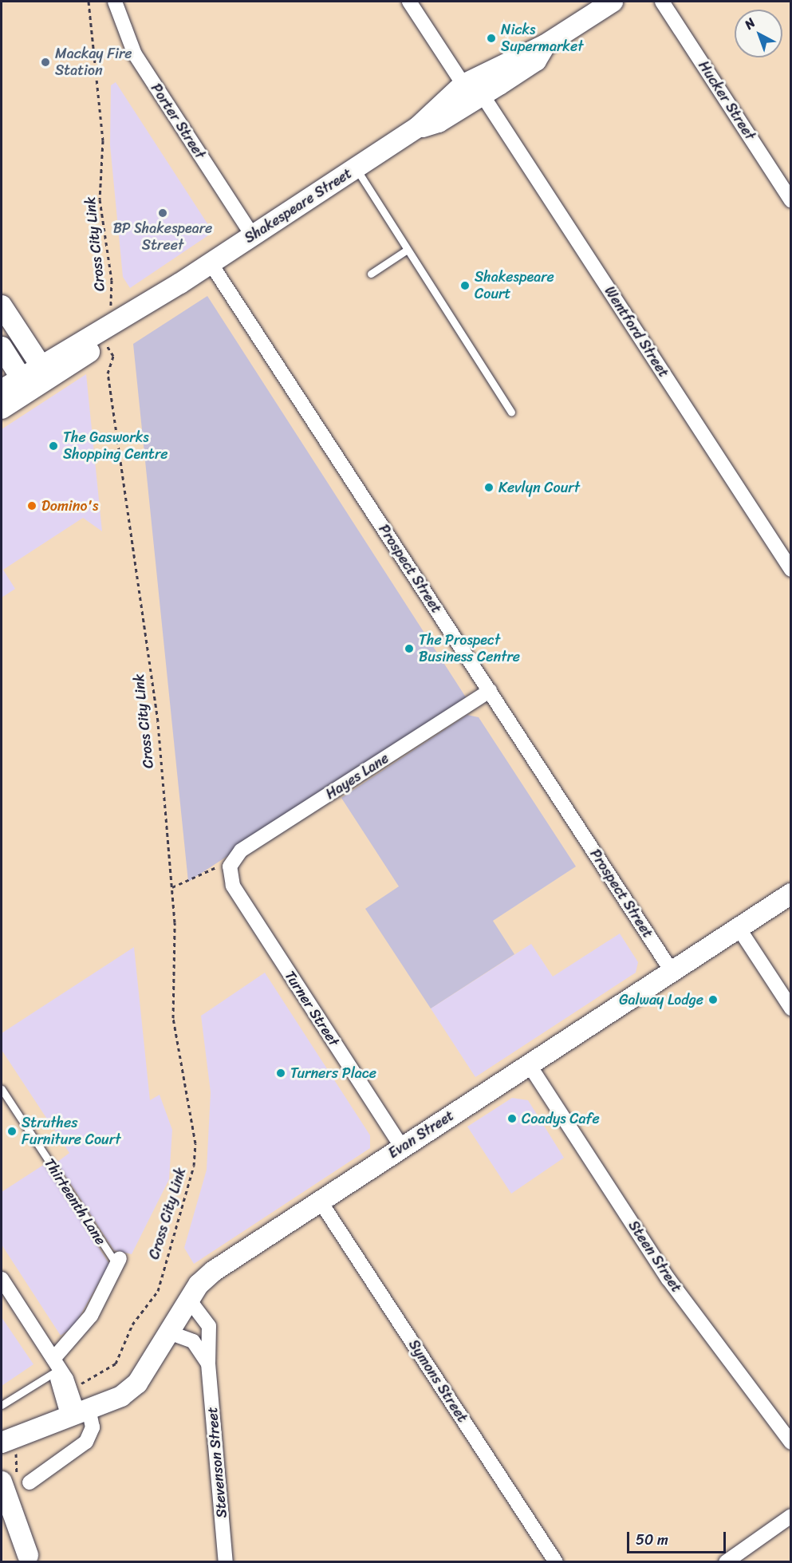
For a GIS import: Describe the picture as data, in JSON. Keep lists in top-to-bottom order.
{
  "streets": {
    "street": [
      "Hucker Street",
      "Porter Street",
      "Shakespeare Street",
      "Wentford Street",
      "Prospect Street",
      "Hayes Lane",
      "Turner Street",
      "Evan Street",
      "Thirteenth Lane",
      "Steen Street",
      "Symons Street",
      "Stevenson Street"
    ],
    "path": ["Cross City Link"]
  },
  "crossings": [
    ["Porter Street", "Shakespeare Street"],
    ["Shakespeare Street", "Cross City Link"],
    ["Shakespeare Street", "Wentford Street"],
    ["Shakespeare Street", "Prospect Street"],
    ["Prospect Street", "Hayes Lane"],
    ["Prospect Street", "Evan Street"],
    ["Hayes Lane", "Turner Street"],
    ["Turner Street", "Evan Street"],
    ["Evan Street", "Steen Street"],
    ["Evan Street", "Symons Street"],
    ["Evan Street", "Stevenson Street"]
  ],
  "places": [
    "Nicks Supermarket",
    "Mackay Fire Station",
    "BP Shakespeare Street",
    "Shakespeare Court",
    "The Gasworks Shopping Centre",
    "Kevlyn Court",
    "Domino's",
    "The Prospect Business Centre",
    "Galway Lodge",
    "Turners Place",
    "Coadys Cafe",
    "Struthes Furniture Court"
  ],
  "scale_bar": "50 m",
  "north": "top left"
}
